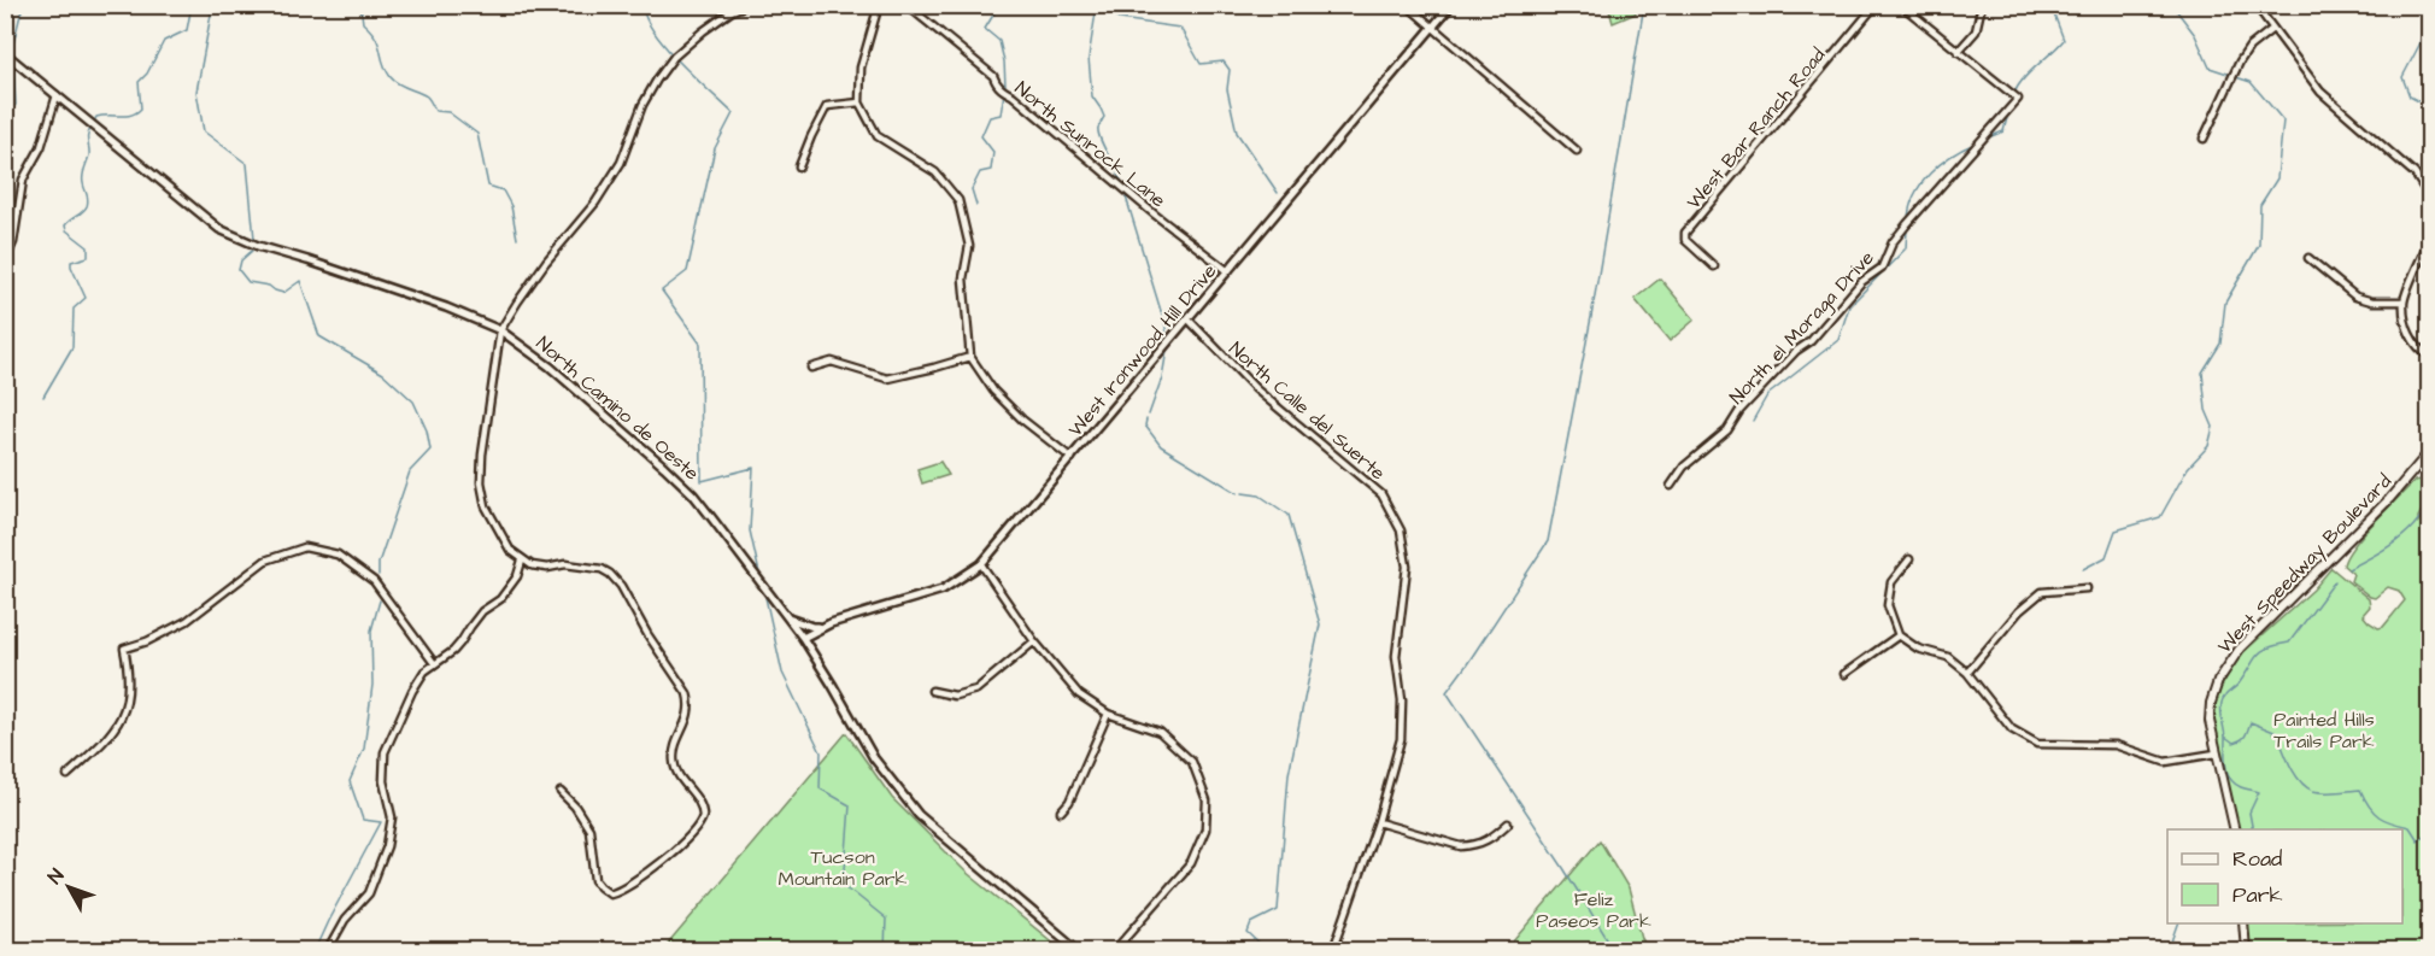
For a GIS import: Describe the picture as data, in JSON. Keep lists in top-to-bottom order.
{
  "streets": {
    "main road": ["West Speedway Boulevard"],
    "street": [
      "West Bar Ranch Road",
      "North Sunrock Lane",
      "North el Moraga Drive",
      "West Ironwood Hill Drive",
      "North Camino de Oeste",
      "North Calle del Suerte"
    ]
  },
  "crossings": [
    ["North Sunrock Lane", "West Ironwood Hill Drive"],
    ["West Ironwood Hill Drive", "North Camino de Oeste"],
    ["West Ironwood Hill Drive", "North Calle del Suerte"]
  ],
  "parks": ["Painted Hills Trails Park", "Tucson Mountain Park", "Feliz Paseos Park"],
  "legend": ["Road", "Park"],
  "north": "top left"
}
